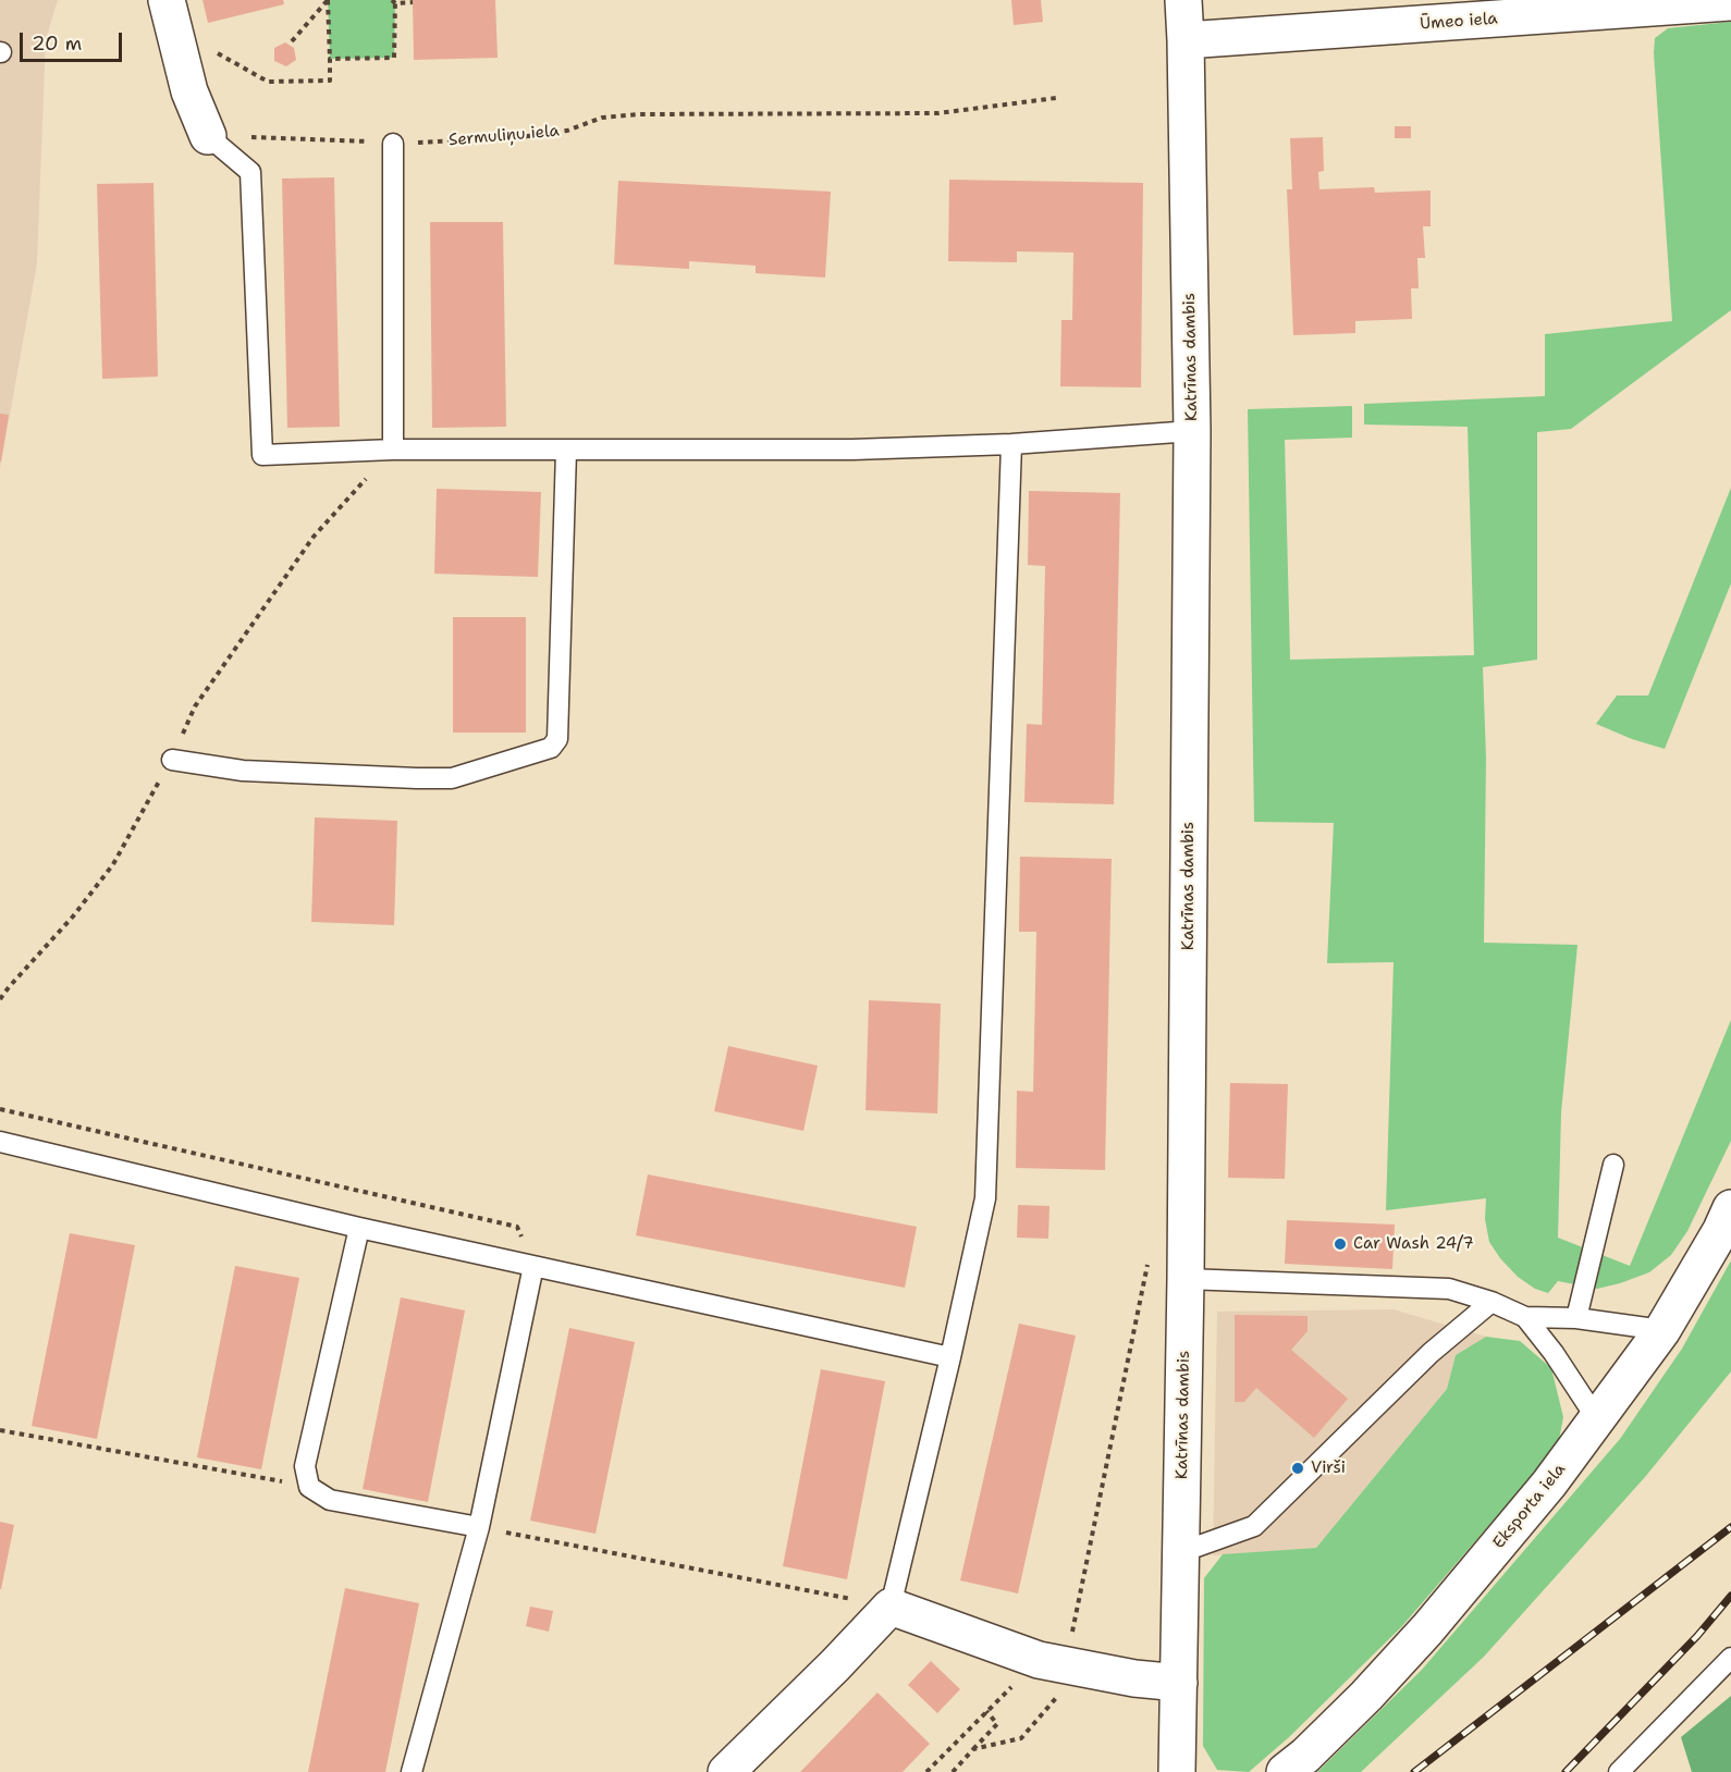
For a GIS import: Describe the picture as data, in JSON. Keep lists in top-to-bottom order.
{
  "streets": {
    "street": ["Ūmeo iela", "Katrīnas dambis", "Eksporta iela"],
    "path": ["Sermuliņu iela"]
  },
  "crossings": [
    ["Ūmeo iela", "Katrīnas dambis"]
  ],
  "places": ["Car Wash 24/7", "Virši"],
  "scale_bar": "20 m"
}
